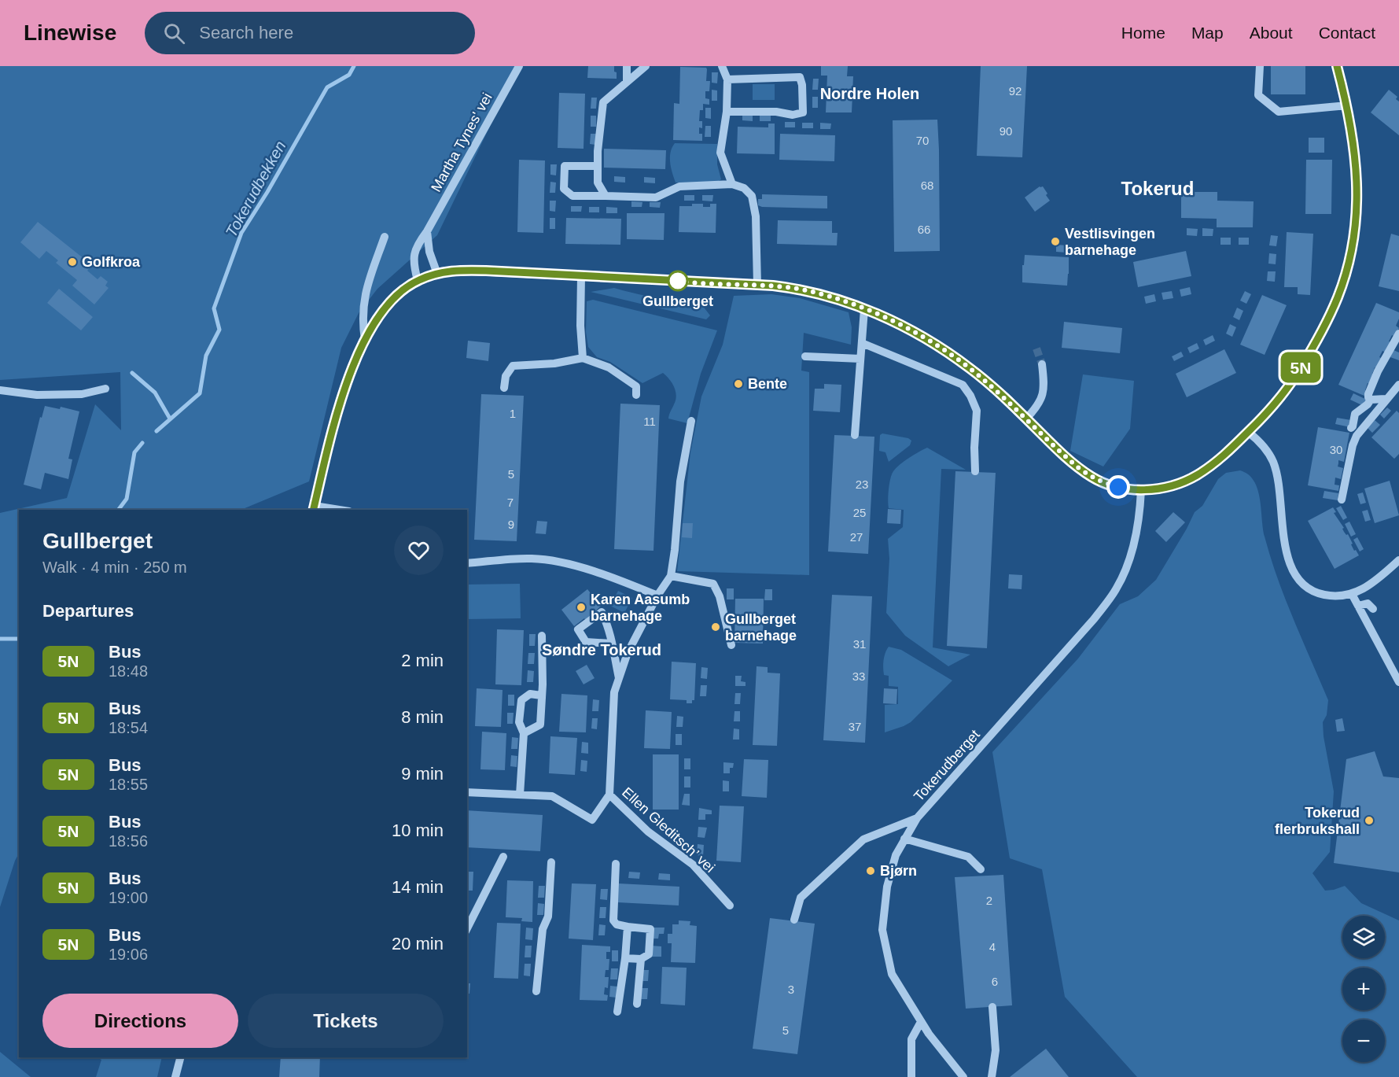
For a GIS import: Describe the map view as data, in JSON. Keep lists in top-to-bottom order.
{
  "streets": {
    "street": ["Martha Tynes' vei", "Tokerudberget", "Ellen Gleditsch’ vei"]
  },
  "districts": ["Nordre Holen", "Tokerud", "Søndre Tokerud"],
  "water": ["Tokerudbekken"],
  "places": [
    "Vestlisvingen barnehage",
    "Golfkroa",
    "Gullberget",
    "Bente",
    "Karen Aasumb barnehage",
    "Gullberget barnehage",
    "Tokerud flerbrukshall",
    "Bjørn"
  ],
  "lines": ["bus line 5N"],
  "house_numbers": [
    "92",
    "90",
    "70",
    "68",
    "66",
    "1",
    "11",
    "30",
    "5",
    "23",
    "7",
    "25",
    "9",
    "27",
    "31",
    "33",
    "37",
    "2",
    "4",
    "6",
    "3",
    "5"
  ],
  "page": {
    "header": "Linewise",
    "search": "Search here",
    "nav": [
      "Home",
      "Map",
      "About",
      "Contact"
    ],
    "on_map": "5N",
    "heading": [
      ["Gullberget", "Walk · 4 min · 250 m"],
      "Departures"
    ],
    "list": [
      {
        "mark": "5N",
        "name": "Bus",
        "note": "18:48",
        "value": "2 min"
      },
      {
        "mark": "5N",
        "name": "Bus",
        "note": "18:54",
        "value": "8 min"
      },
      {
        "mark": "5N",
        "name": "Bus",
        "note": "18:55",
        "value": "9 min"
      },
      {
        "mark": "5N",
        "name": "Bus",
        "note": "18:56",
        "value": "10 min"
      },
      {
        "mark": "5N",
        "name": "Bus",
        "note": "19:00",
        "value": "14 min"
      },
      {
        "mark": "5N",
        "name": "Bus",
        "note": "19:06",
        "value": "20 min"
      }
    ],
    "map_buttons": ["+", "−"],
    "buttons": ["Directions", "Tickets"]
  }
}
